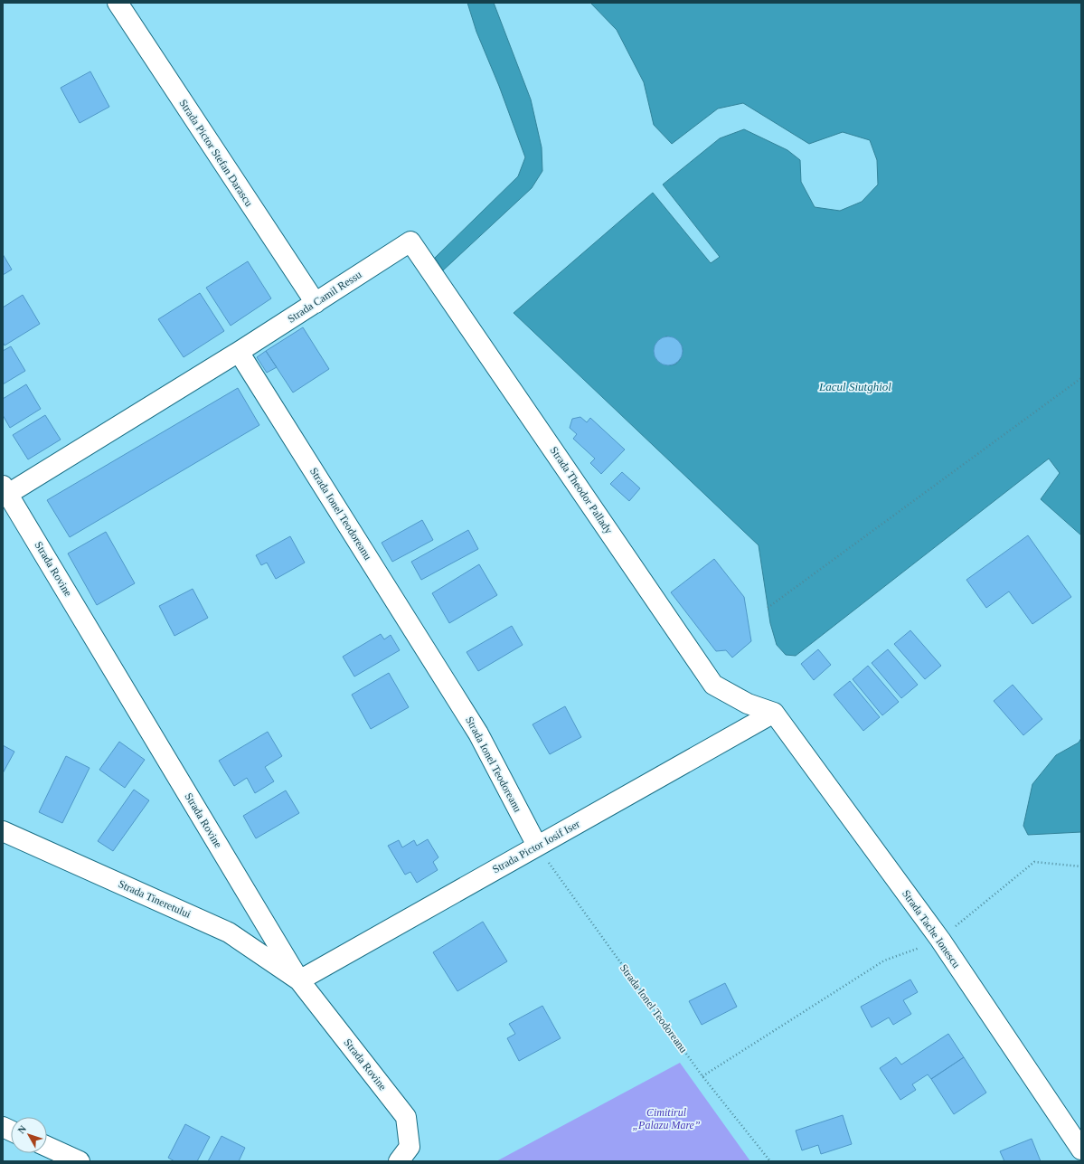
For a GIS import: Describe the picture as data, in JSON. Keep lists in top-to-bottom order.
{
  "streets": {
    "street": [
      "Strada Pictor Stefan Darascu",
      "Strada Camil Ressu",
      "Strada Theodor Pallady",
      "Strada Ionel Teodoreanu",
      "Strada Rovine",
      "Strada Pictor Iosif Iser",
      "Strada Tineretului",
      "Strada Tache Ionescu"
    ]
  },
  "crossings": [
    ["Strada Pictor Stefan Darascu", "Strada Camil Ressu"],
    ["Strada Camil Ressu", "Strada Theodor Pallady"],
    ["Strada Camil Ressu", "Strada Ionel Teodoreanu"],
    ["Strada Camil Ressu", "Strada Rovine"],
    ["Strada Theodor Pallady", "Strada Pictor Iosif Iser"],
    ["Strada Theodor Pallady", "Strada Tache Ionescu"],
    ["Strada Ionel Teodoreanu", "Strada Pictor Iosif Iser"],
    ["Strada Rovine", "Strada Pictor Iosif Iser"],
    ["Strada Rovine", "Strada Tineretului"],
    ["Strada Pictor Iosif Iser", "Strada Tineretului"],
    ["Strada Pictor Iosif Iser", "Strada Tache Ionescu"]
  ],
  "water": ["Lacul Siutghiol"],
  "parks": ["Cimitirul „Palazu Mare”"],
  "north": "top left"
}
